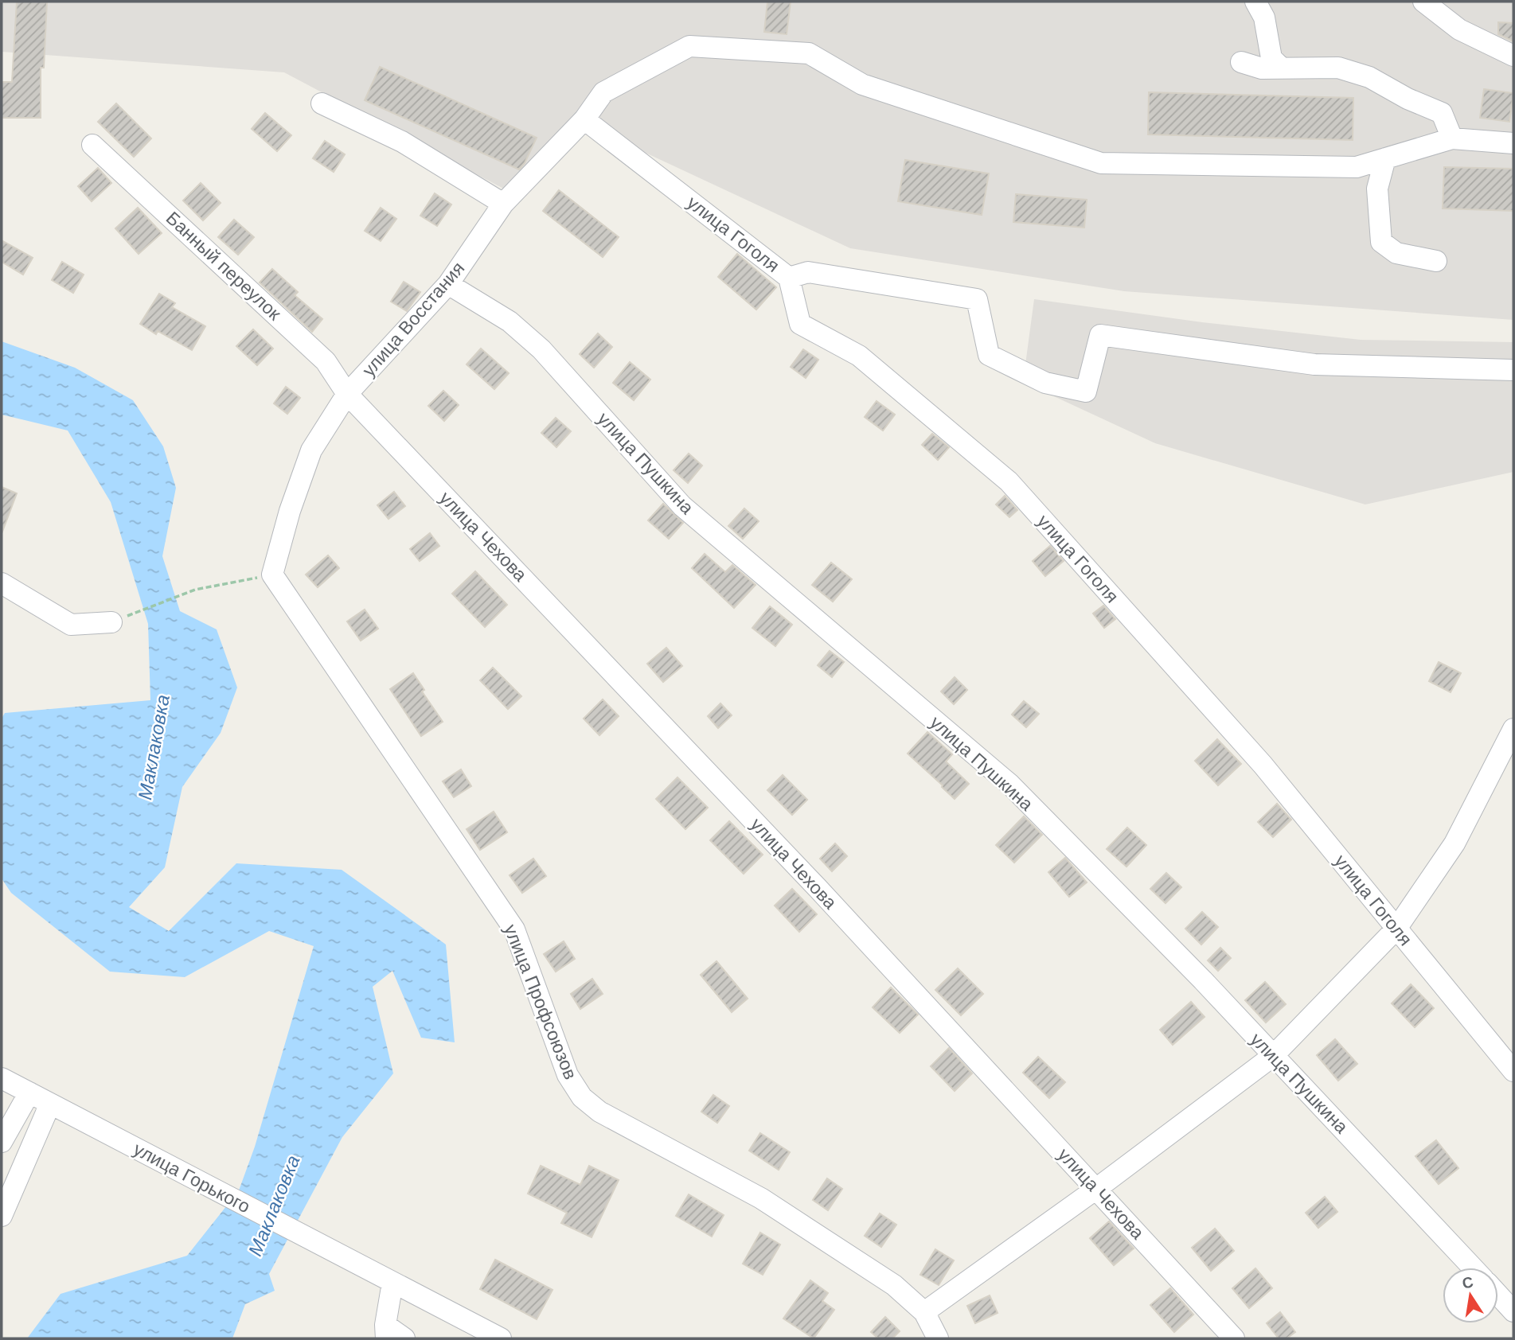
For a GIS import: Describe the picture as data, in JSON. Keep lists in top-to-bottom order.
{
  "streets": {
    "street": [
      "улица Гоголя",
      "Банный переулок",
      "улица Восстания",
      "улица Пушкина",
      "улица Чехова",
      "улица Профсоюзов",
      "улица Горького"
    ]
  },
  "crossings": [
    ["улица Гоголя", "улица Восстания"],
    ["Банный переулок", "улица Восстания"],
    ["Банный переулок", "улица Чехова"],
    ["улица Восстания", "улица Пушкина"],
    ["улица Восстания", "улица Чехова"],
    ["улица Восстания", "улица Профсоюзов"]
  ],
  "water": ["Маклаковка"],
  "north": "top"
}
